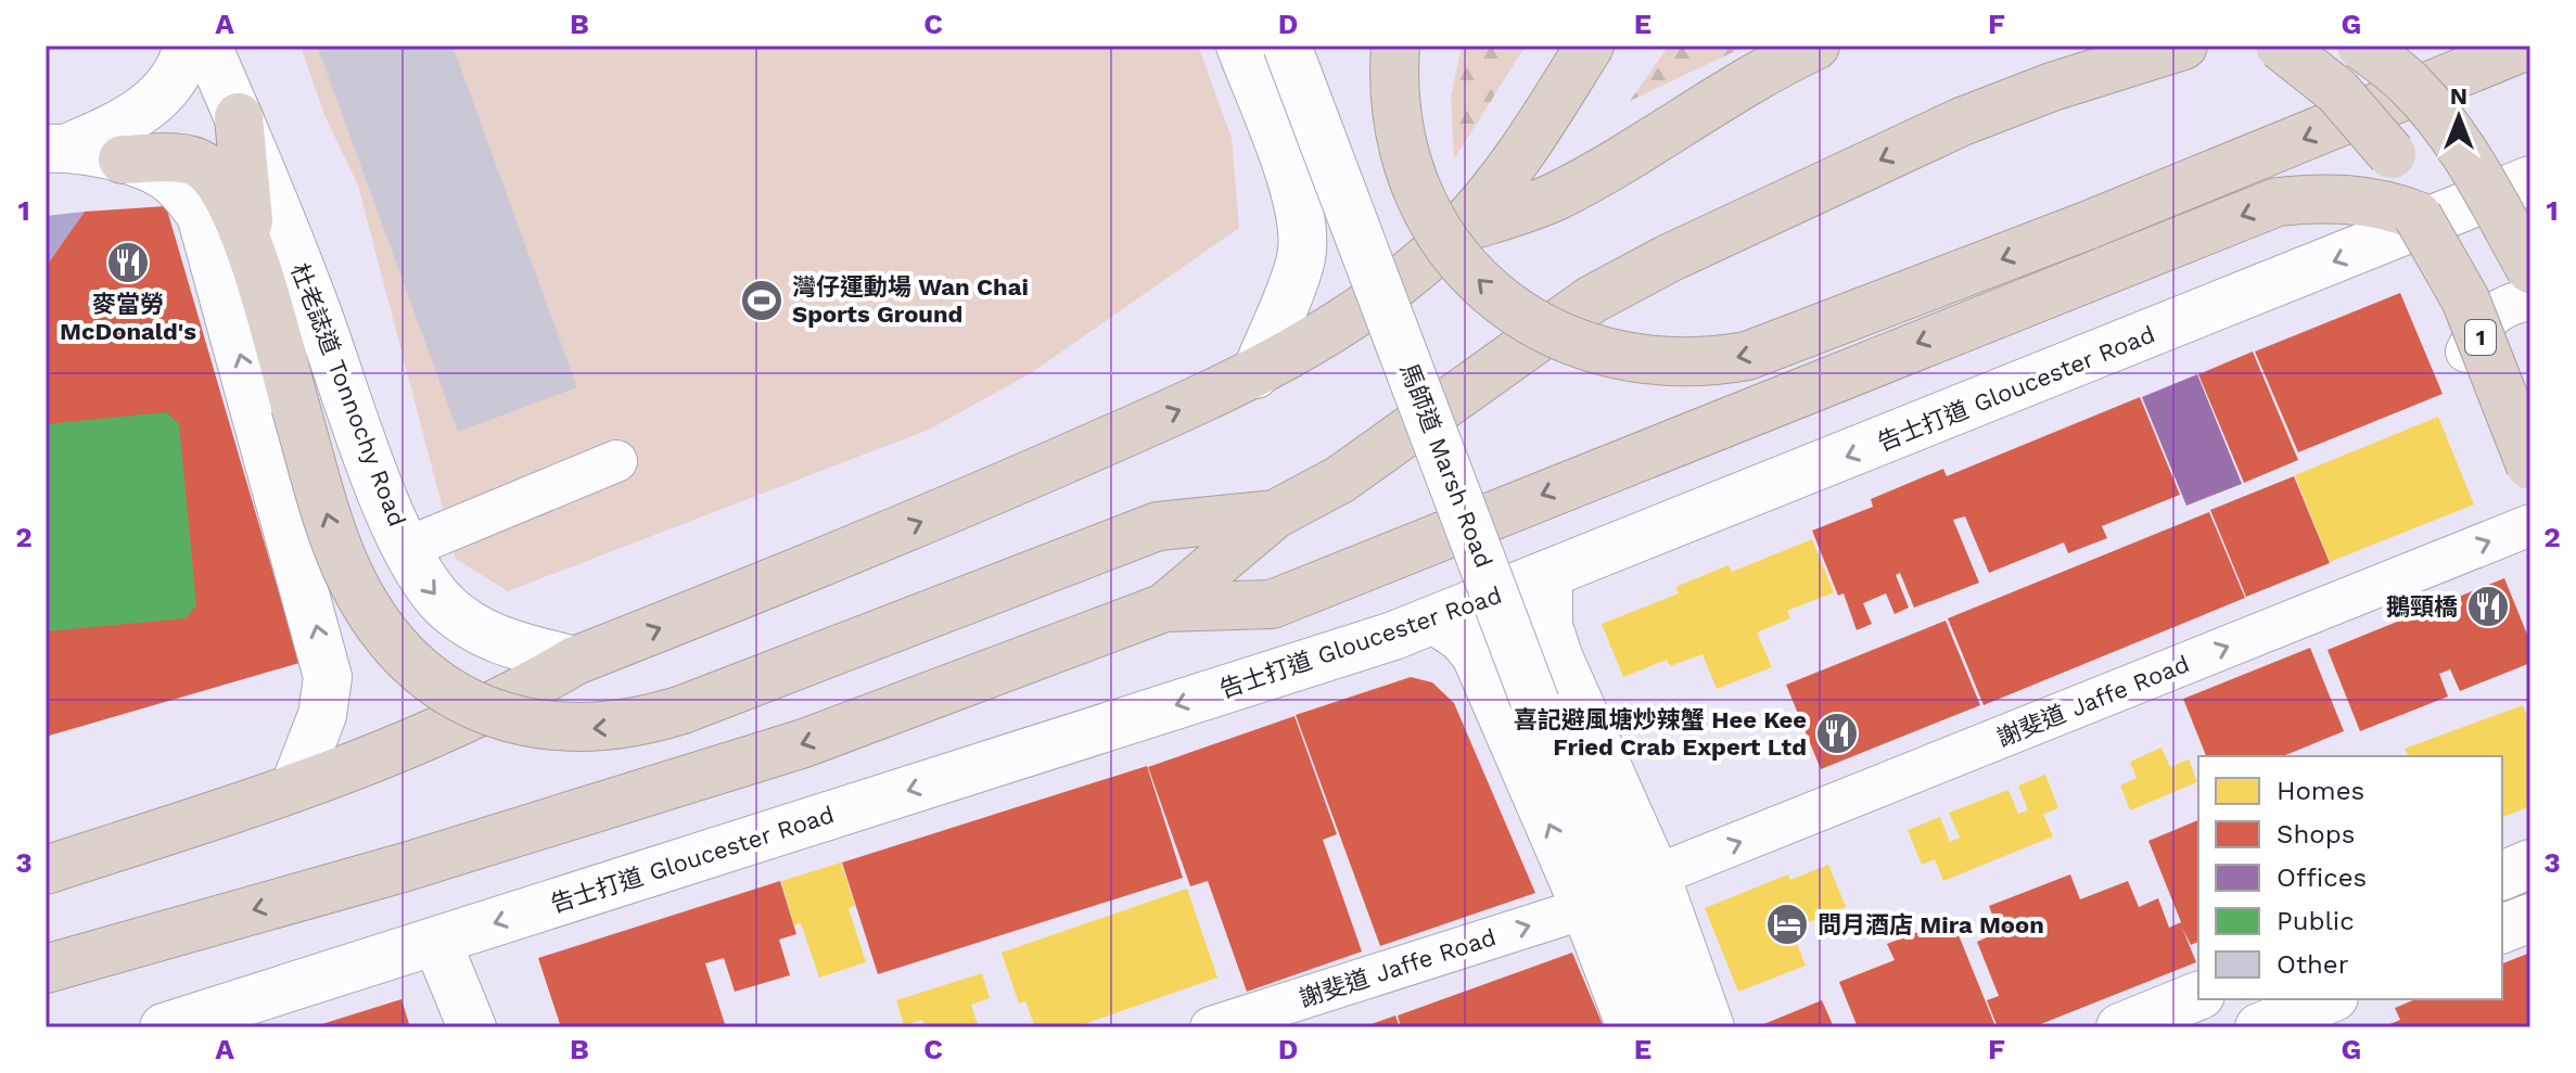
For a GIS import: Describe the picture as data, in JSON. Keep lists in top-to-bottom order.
{
  "streets": {
    "highway": ["1"],
    "street": [
      "告士打道 Gloucester Road",
      "杜老誌道 Tonnochy Road",
      "馬師道 Marsh Road",
      "謝斐道 Jaffe Road"
    ]
  },
  "crossings": [
    ["1", "告士打道 Gloucester Road"],
    ["告士打道 Gloucester Road", "馬師道 Marsh Road"],
    ["馬師道 Marsh Road", "謝斐道 Jaffe Road"]
  ],
  "one_way": ["告士打道 Gloucester Road", "謝斐道 Jaffe Road"],
  "places": {
    "restaurant": ["麥當勞 McDonald's", "鵝頸橋", "喜記避風塘炒辣蟹 Hee Kee Fried Crab Expert Ltd"],
    "sports": ["灣仔運動場 Wan Chai Sports Ground"],
    "hotel": ["問月酒店 Mira Moon"]
  },
  "legend": [
    "Homes",
    "Shops",
    "Offices",
    "Public",
    "Other"
  ],
  "north": "top",
  "grid": {
    "columns": [
      "A",
      "B",
      "C",
      "D",
      "E",
      "F",
      "G"
    ],
    "rows": ["1", "2", "3"]
  }
}
